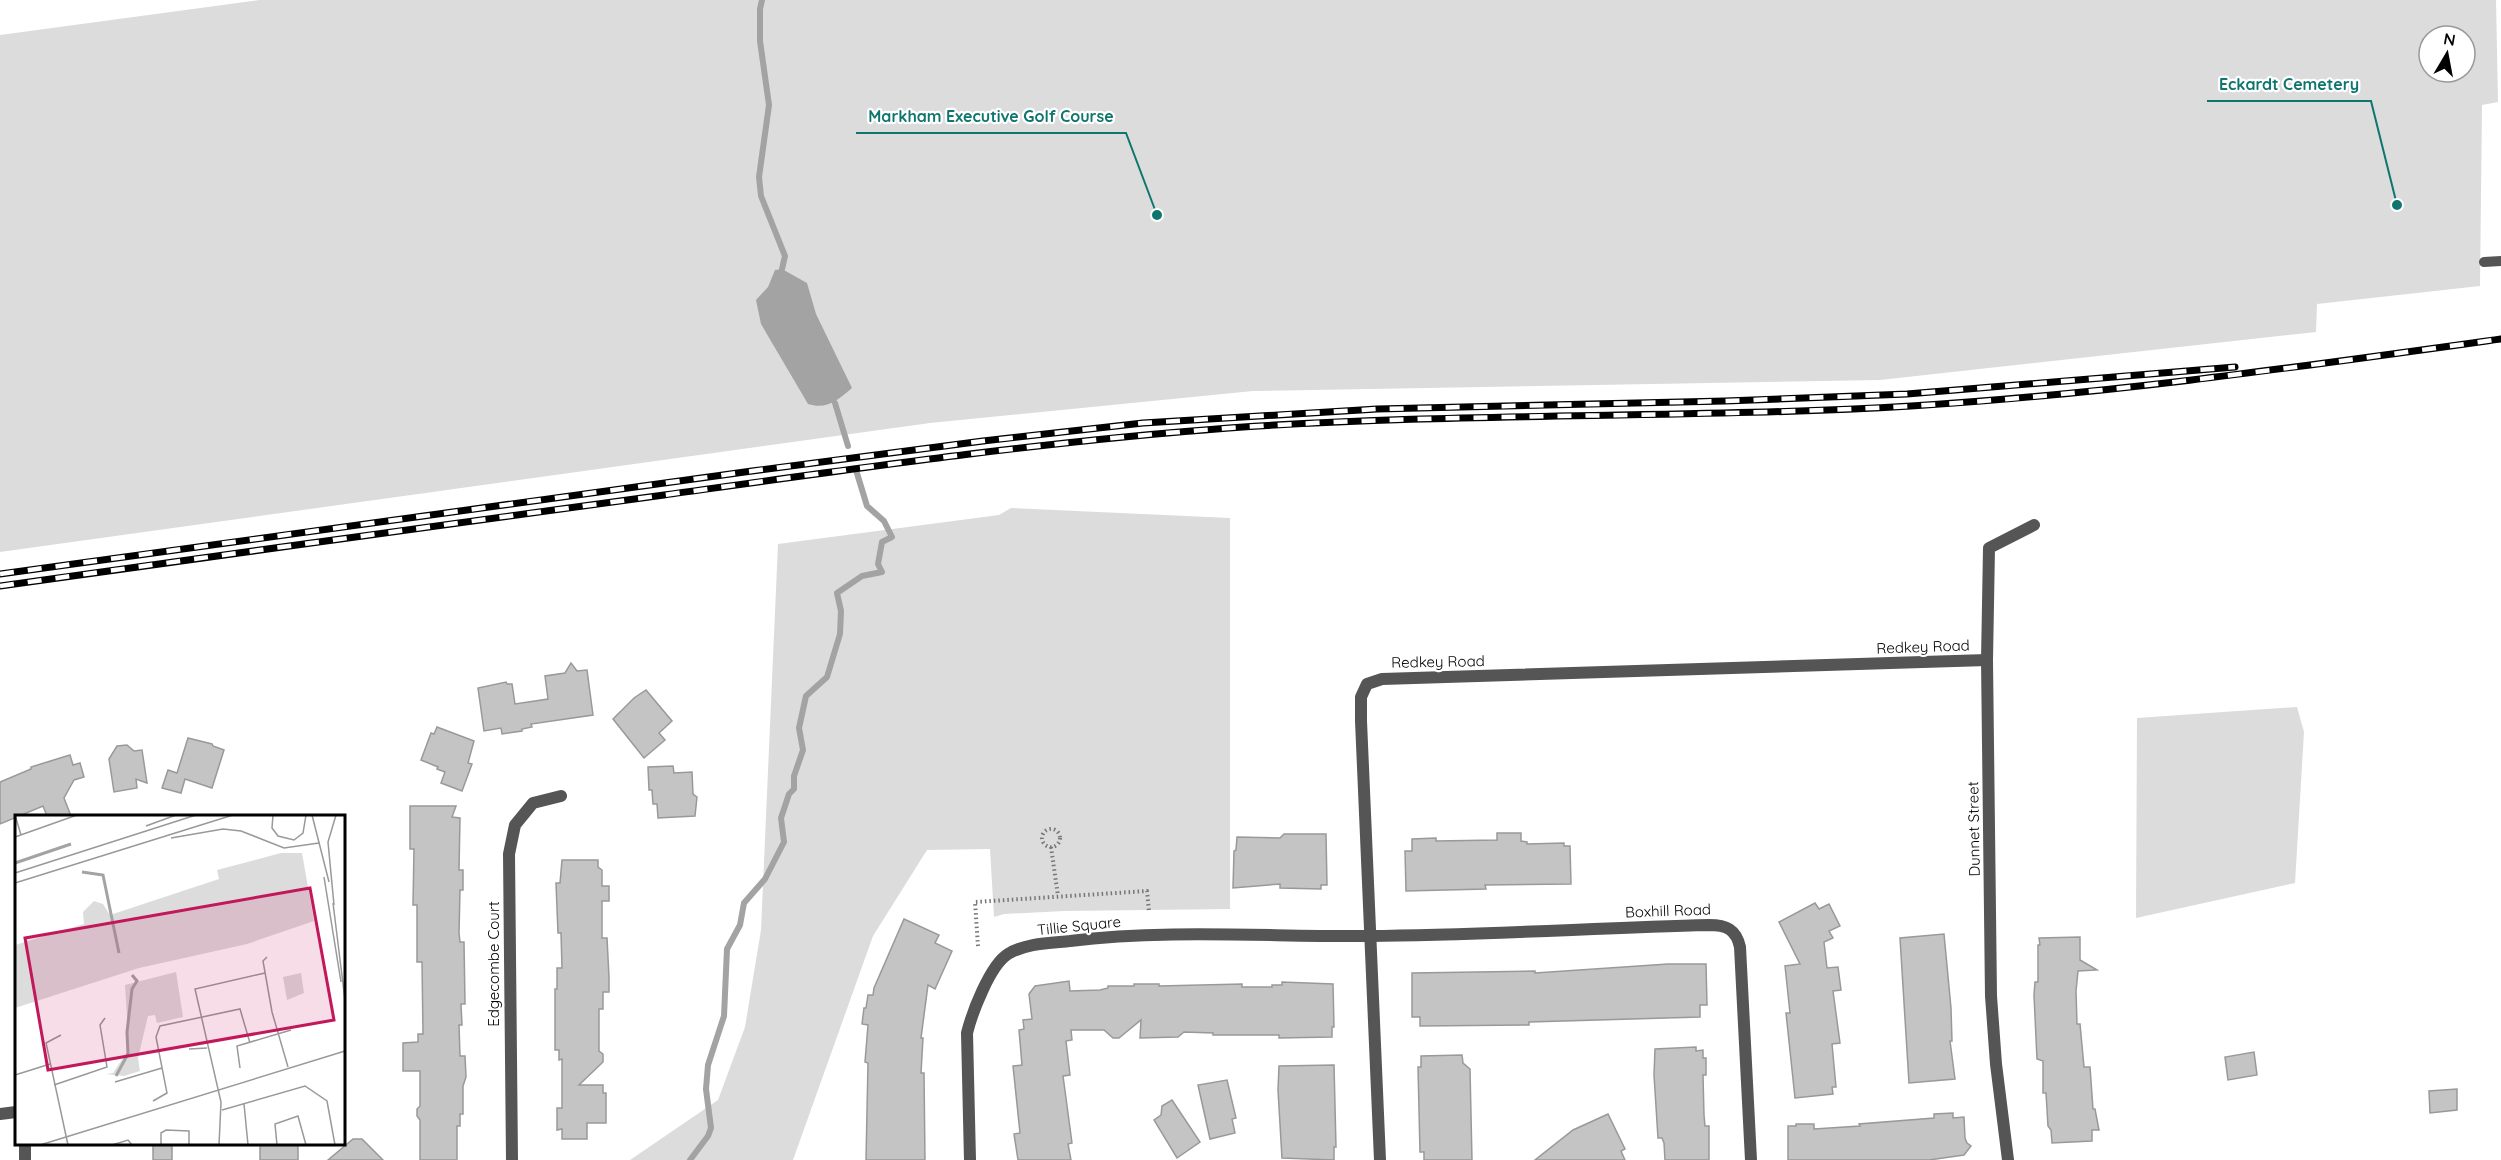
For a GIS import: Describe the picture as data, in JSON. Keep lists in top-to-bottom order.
{
  "streets": {
    "street": [
      "Redkey Road",
      "Dunnet Street",
      "Boxhill Road",
      "Tillie Square",
      "Edgecombe Court"
    ]
  },
  "crossings": [
    ["Redkey Road", "Dunnet Street"],
    ["Redkey Road", "Boxhill Road"],
    ["Redkey Road", "Tillie Square"],
    ["Boxhill Road", "Tillie Square"]
  ],
  "places": ["Eckardt Cemetery", "Markham Executive Golf Course"],
  "north": "top"
}
